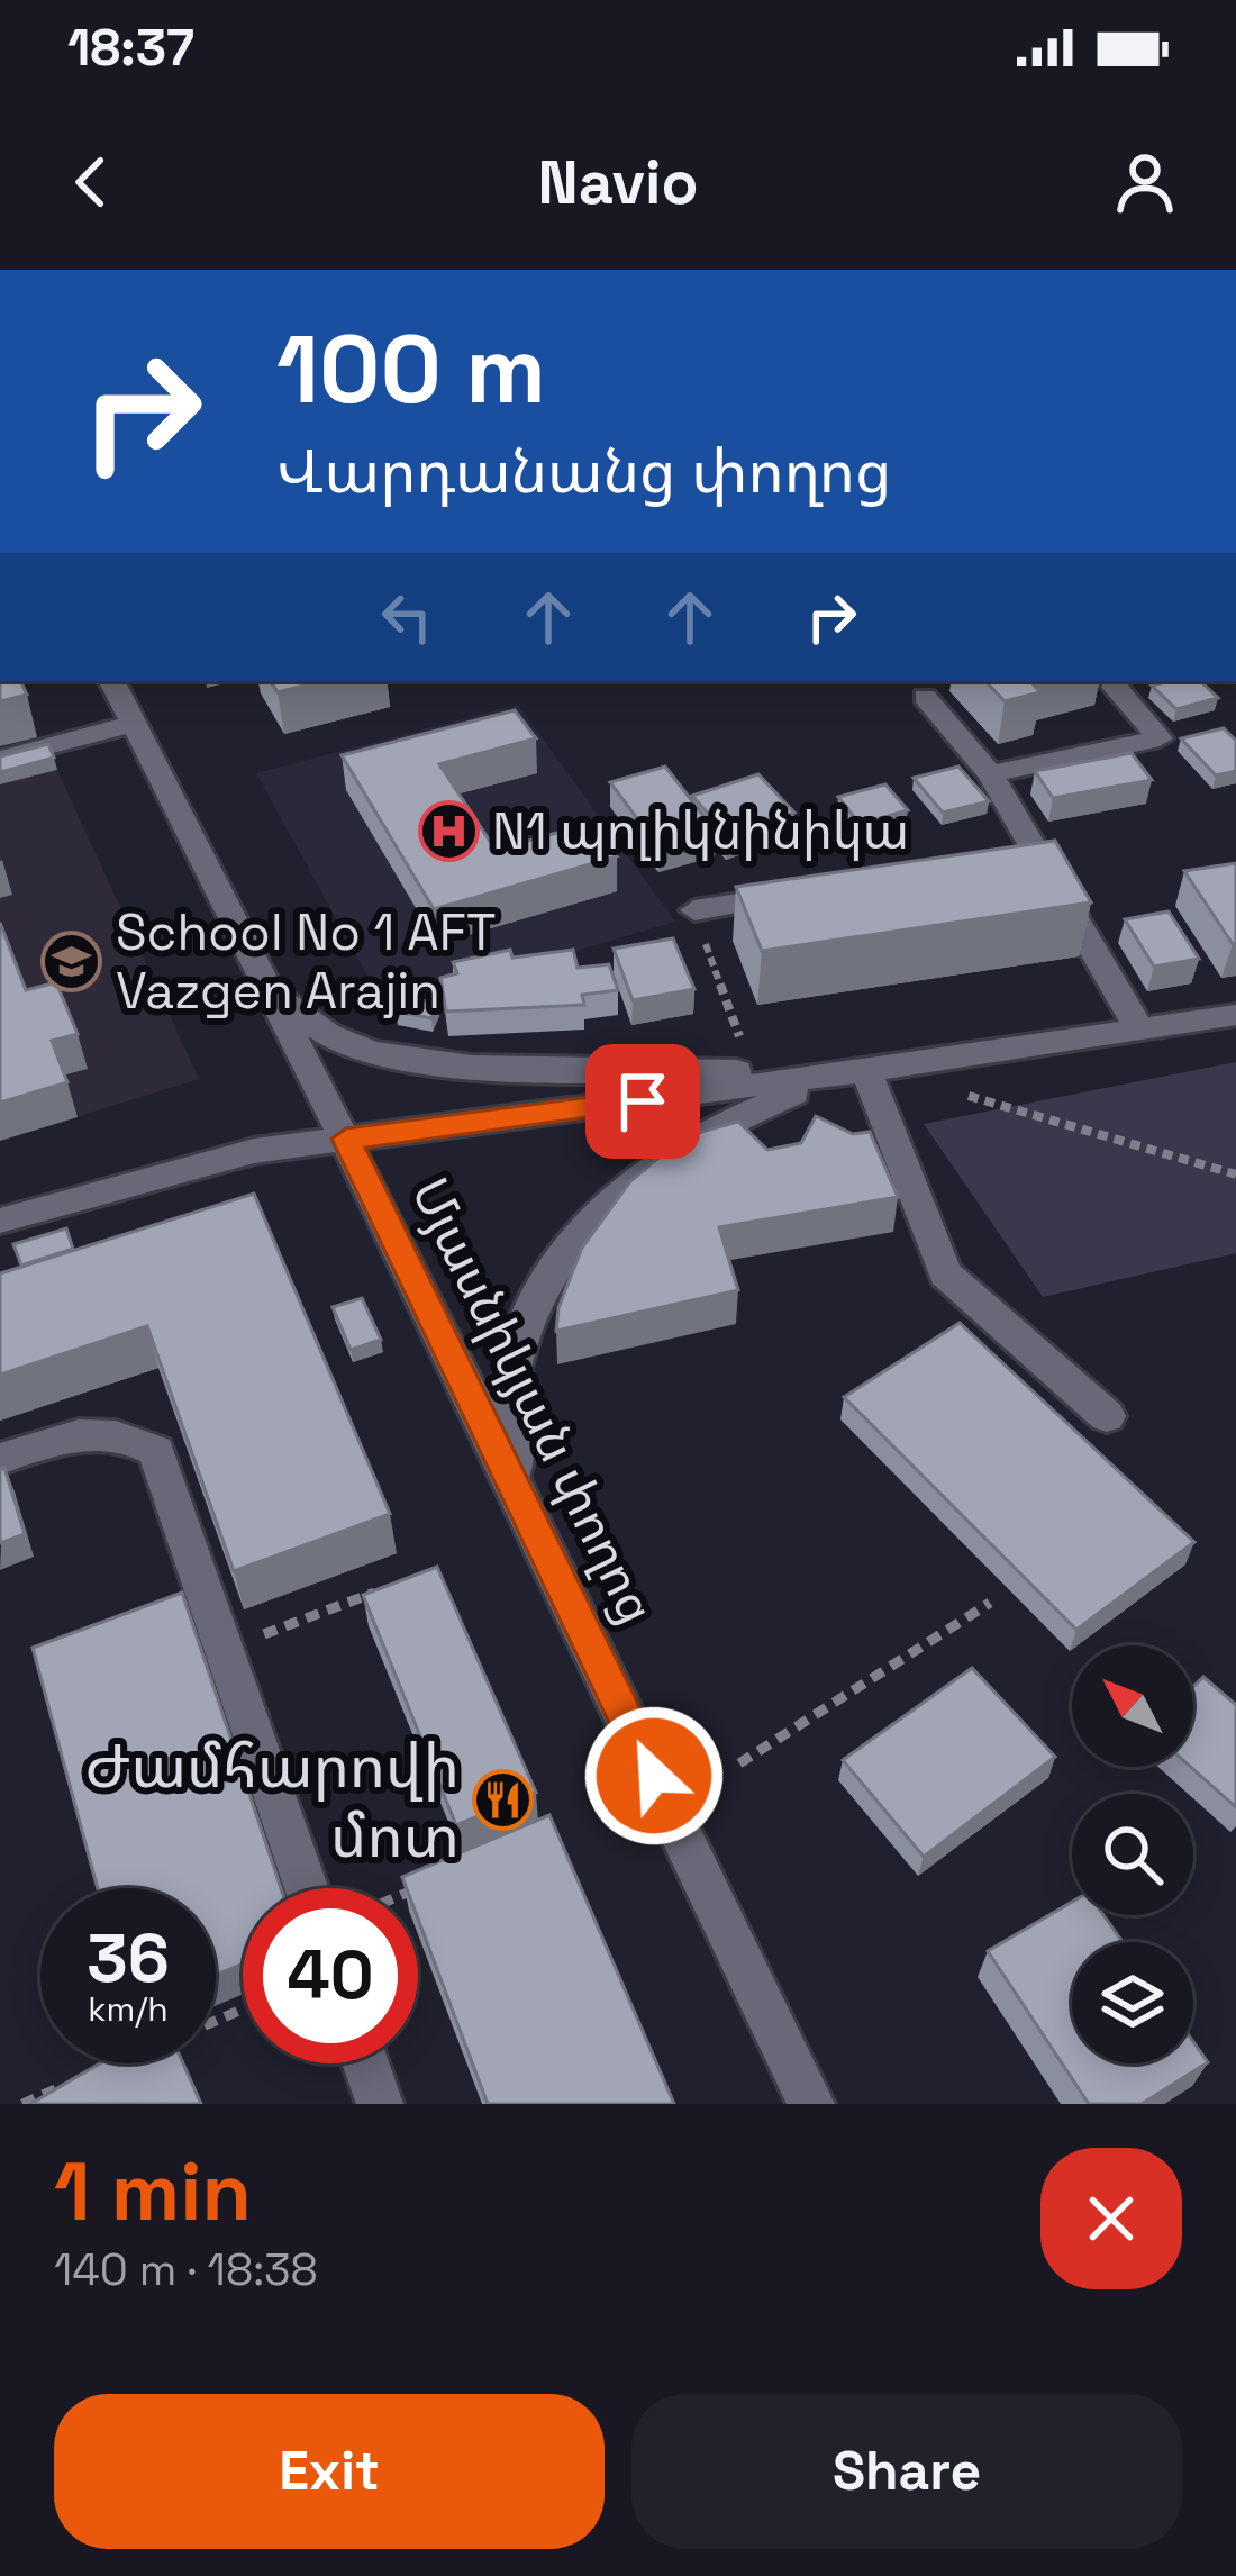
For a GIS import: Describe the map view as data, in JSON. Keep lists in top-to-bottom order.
{
  "streets": {
    "street": ["Մյասնիկյան փողոց"]
  },
  "places": {
    "hospital": ["N1 պոլիկնինիկա"],
    "school or university": ["School No 1 AFT Vazgen Arajin"],
    "restaurant": ["Ժամհարովի մոտ"]
  },
  "north": "top left",
  "page": {
    "status": "18:37",
    "header": "Navio",
    "turn": ["100 m", "Վարդանանց փողոց"],
    "speed": "36 km/h",
    "limit": "40",
    "heading": ["1 min", "140 m · 18:38"],
    "buttons": ["Exit", "Share"]
  }
}
